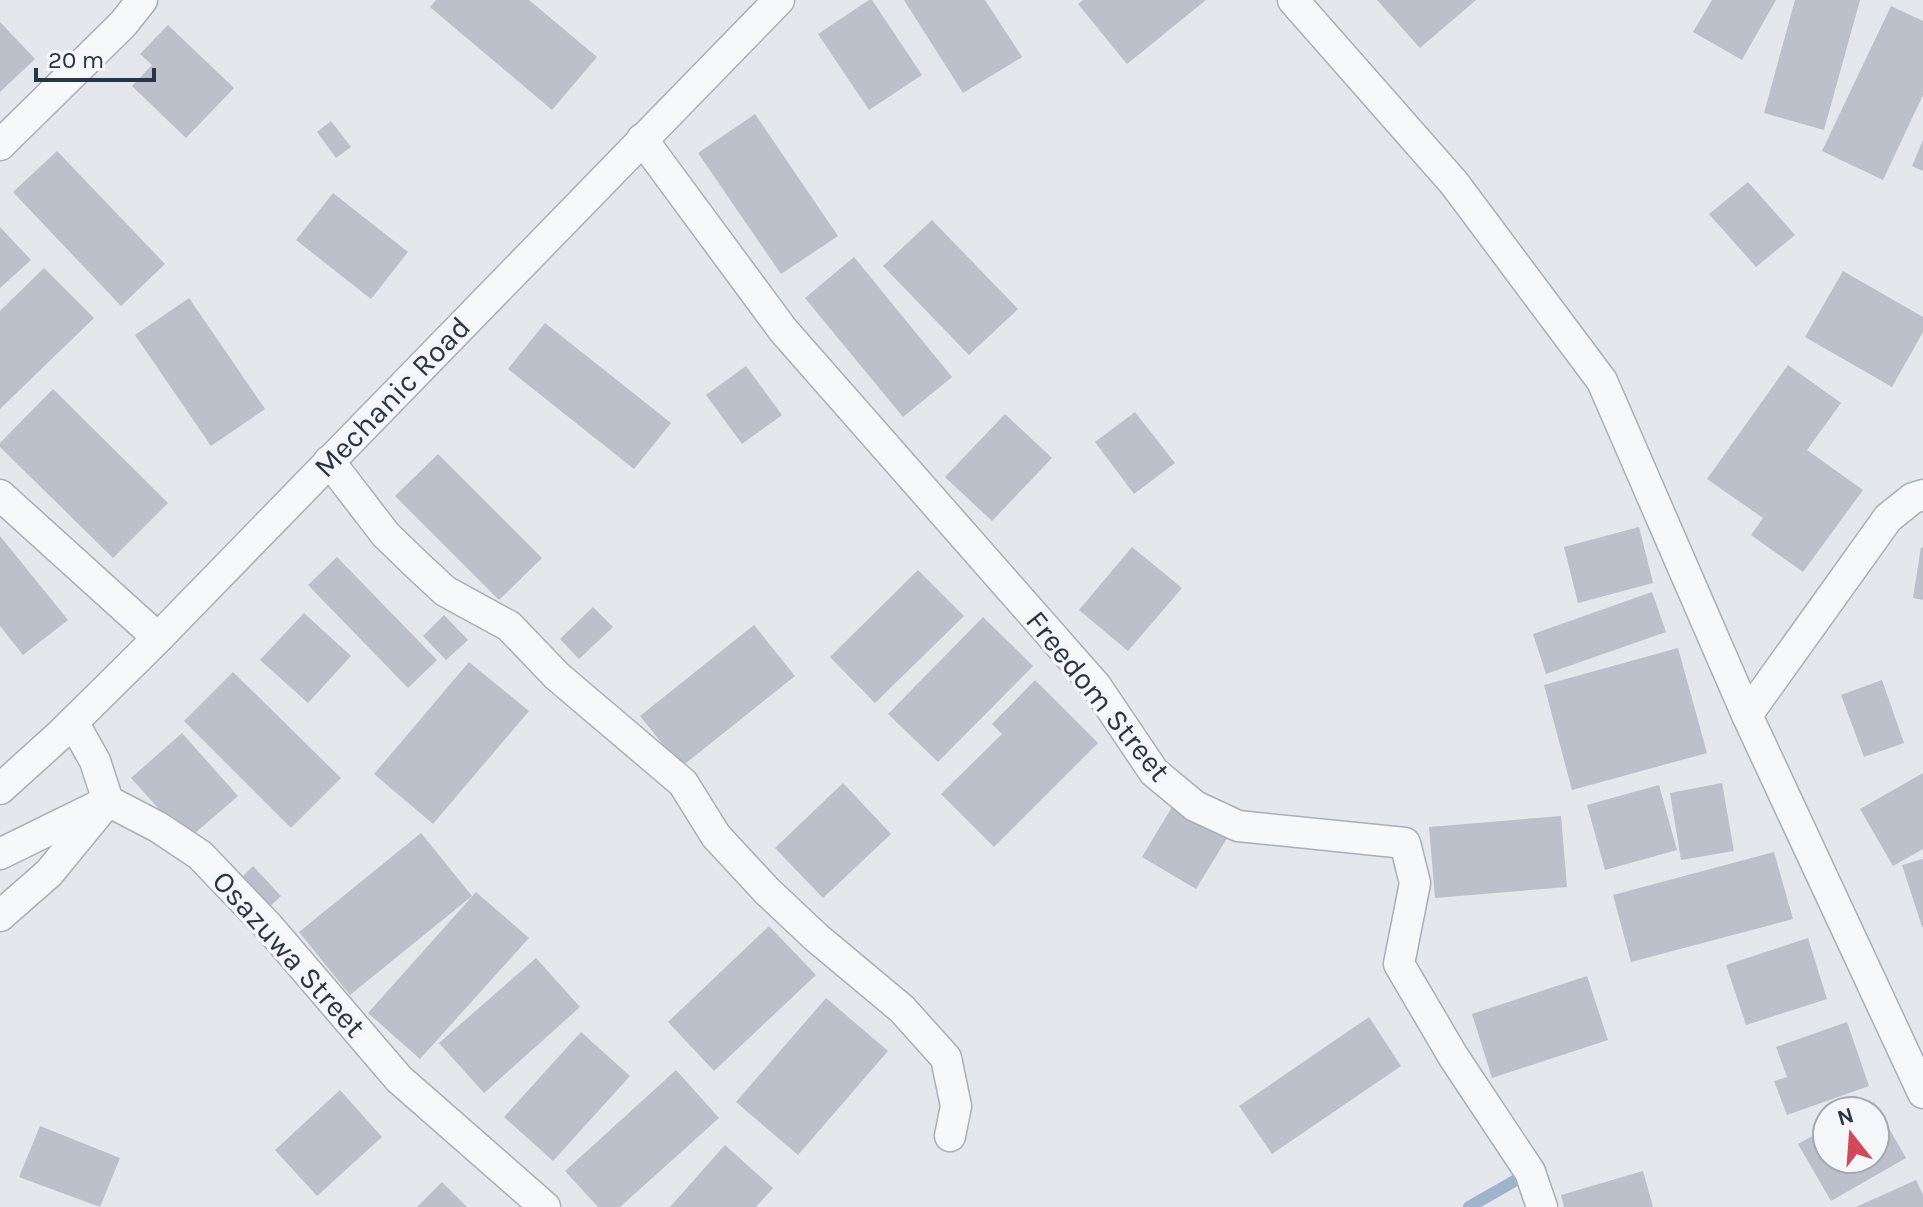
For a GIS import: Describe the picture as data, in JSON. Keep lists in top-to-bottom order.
{
  "streets": {
    "street": ["Mechanic Road", "Freedom Street", "Osazuwa Street"]
  },
  "crossings": [
    ["Mechanic Road", "Freedom Street"]
  ],
  "scale_bar": "20 m",
  "north": "top"
}
